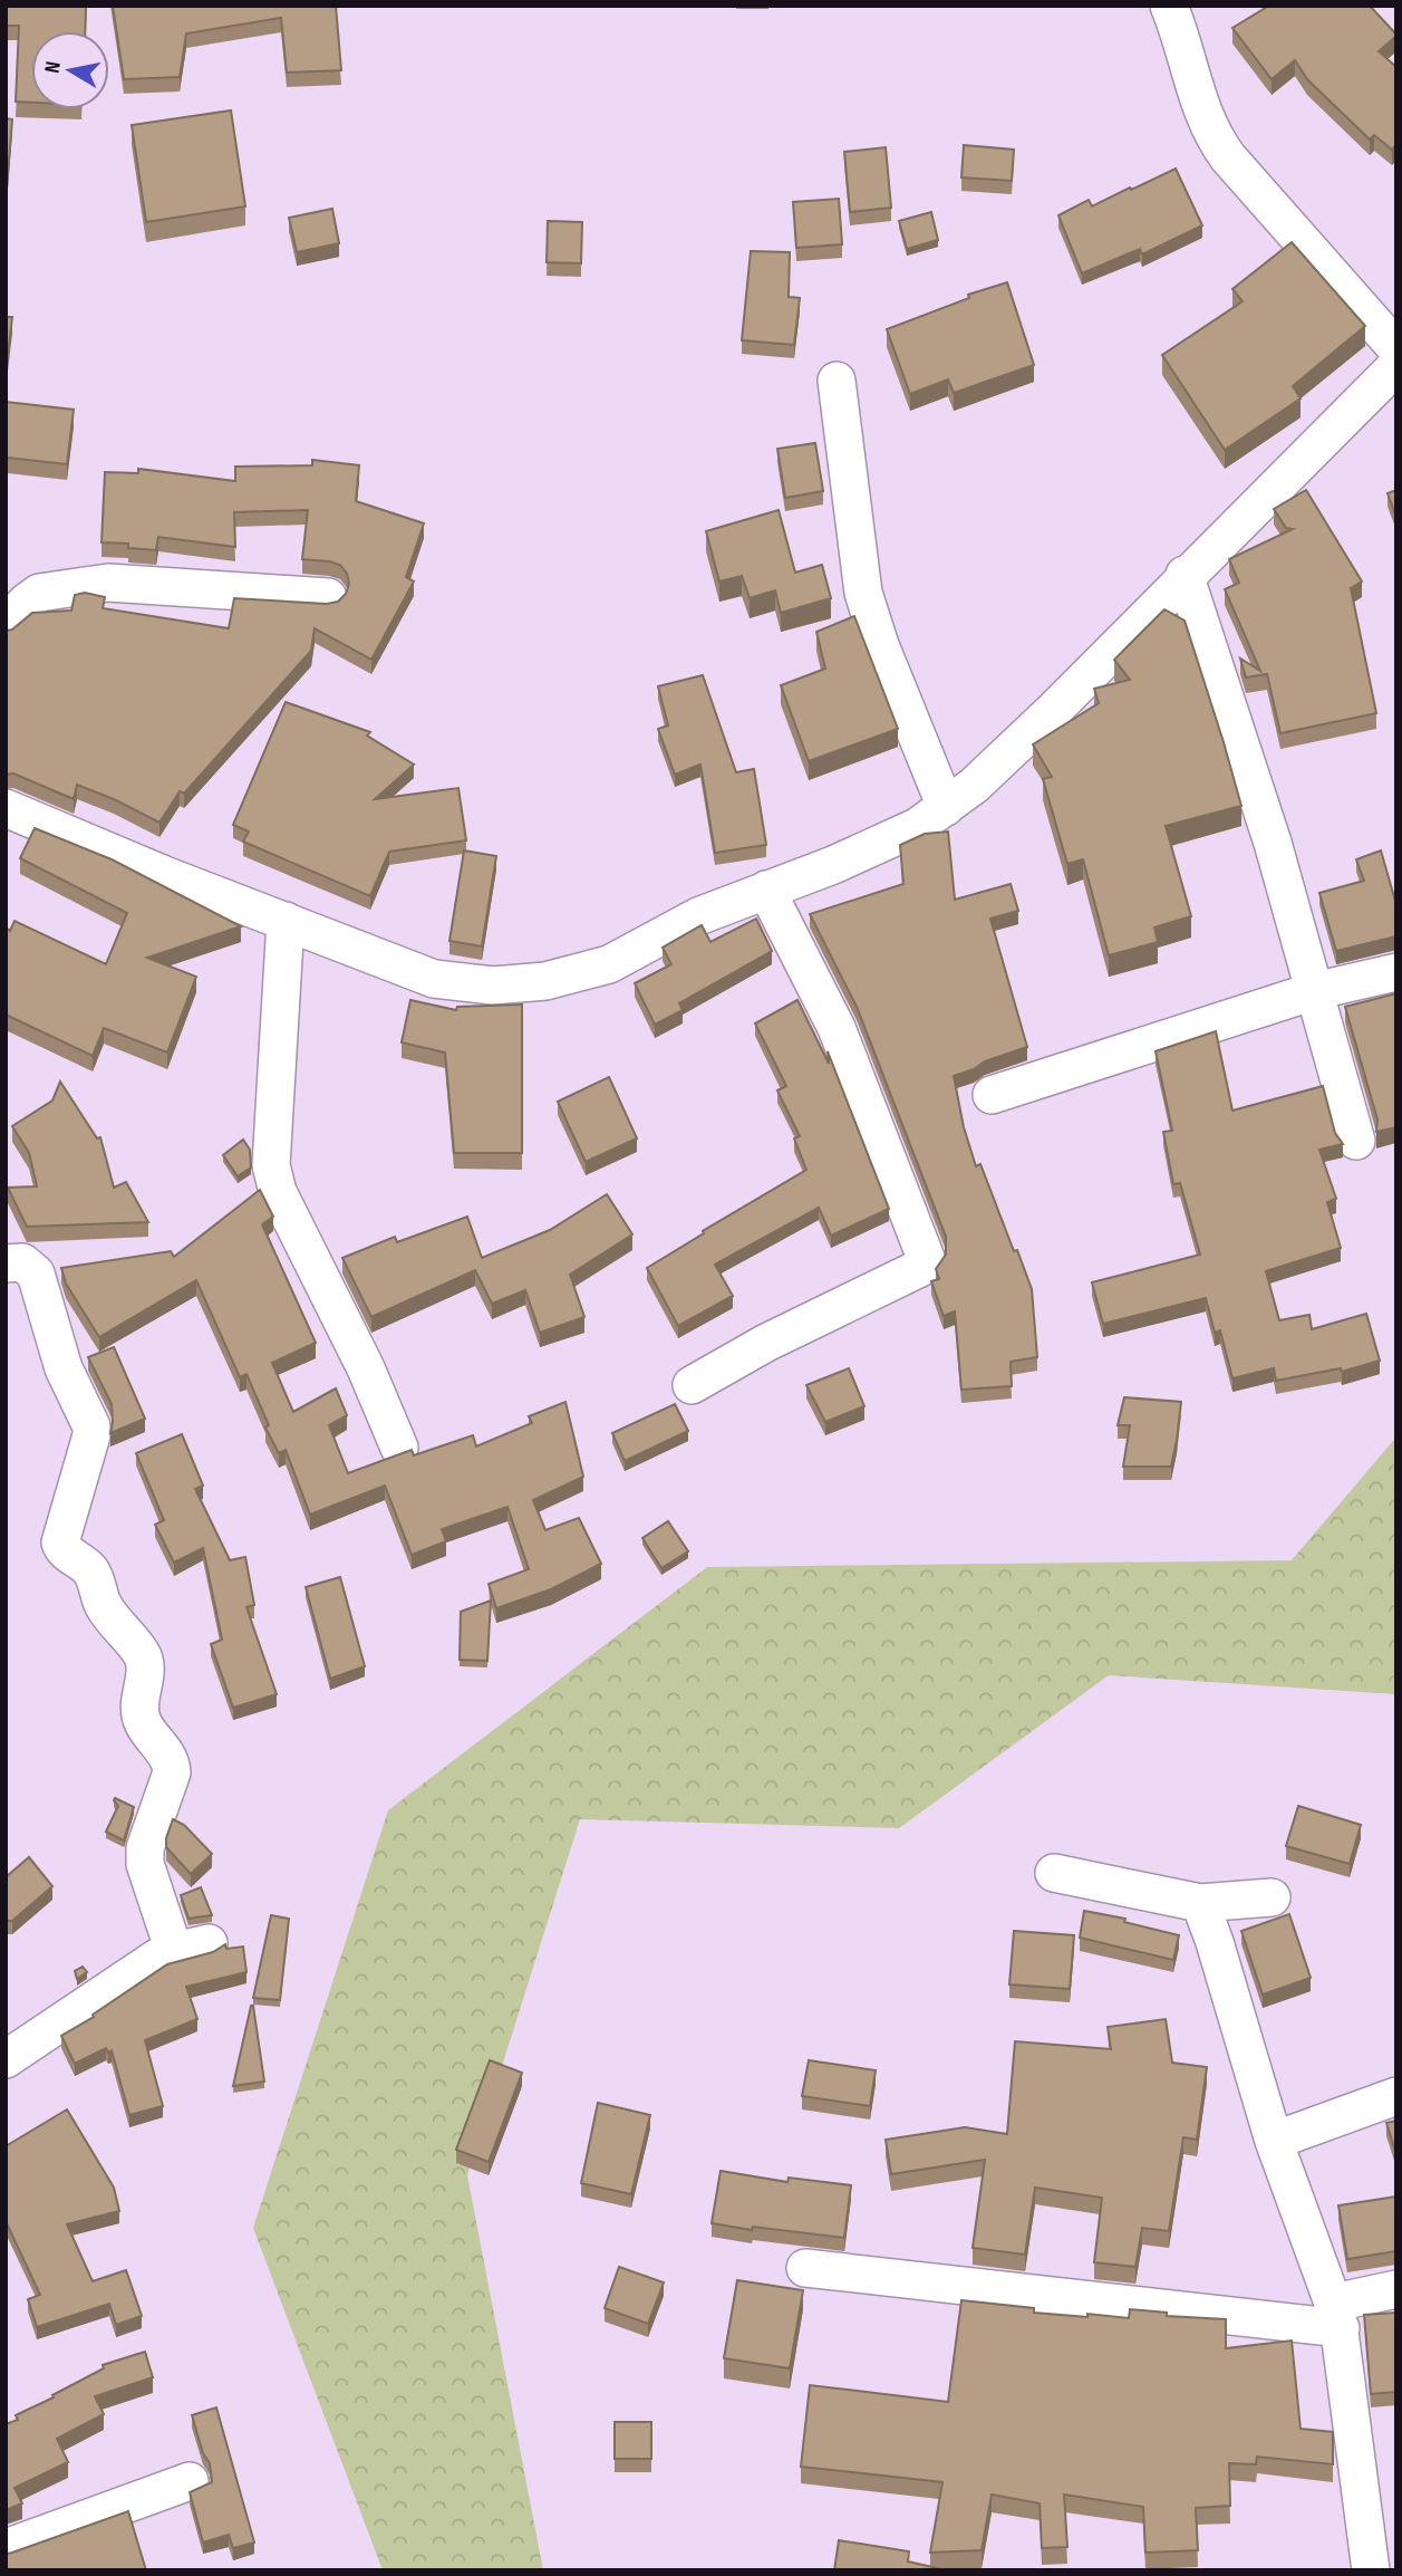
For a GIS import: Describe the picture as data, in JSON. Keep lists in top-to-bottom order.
{
  "north": "left"
}
